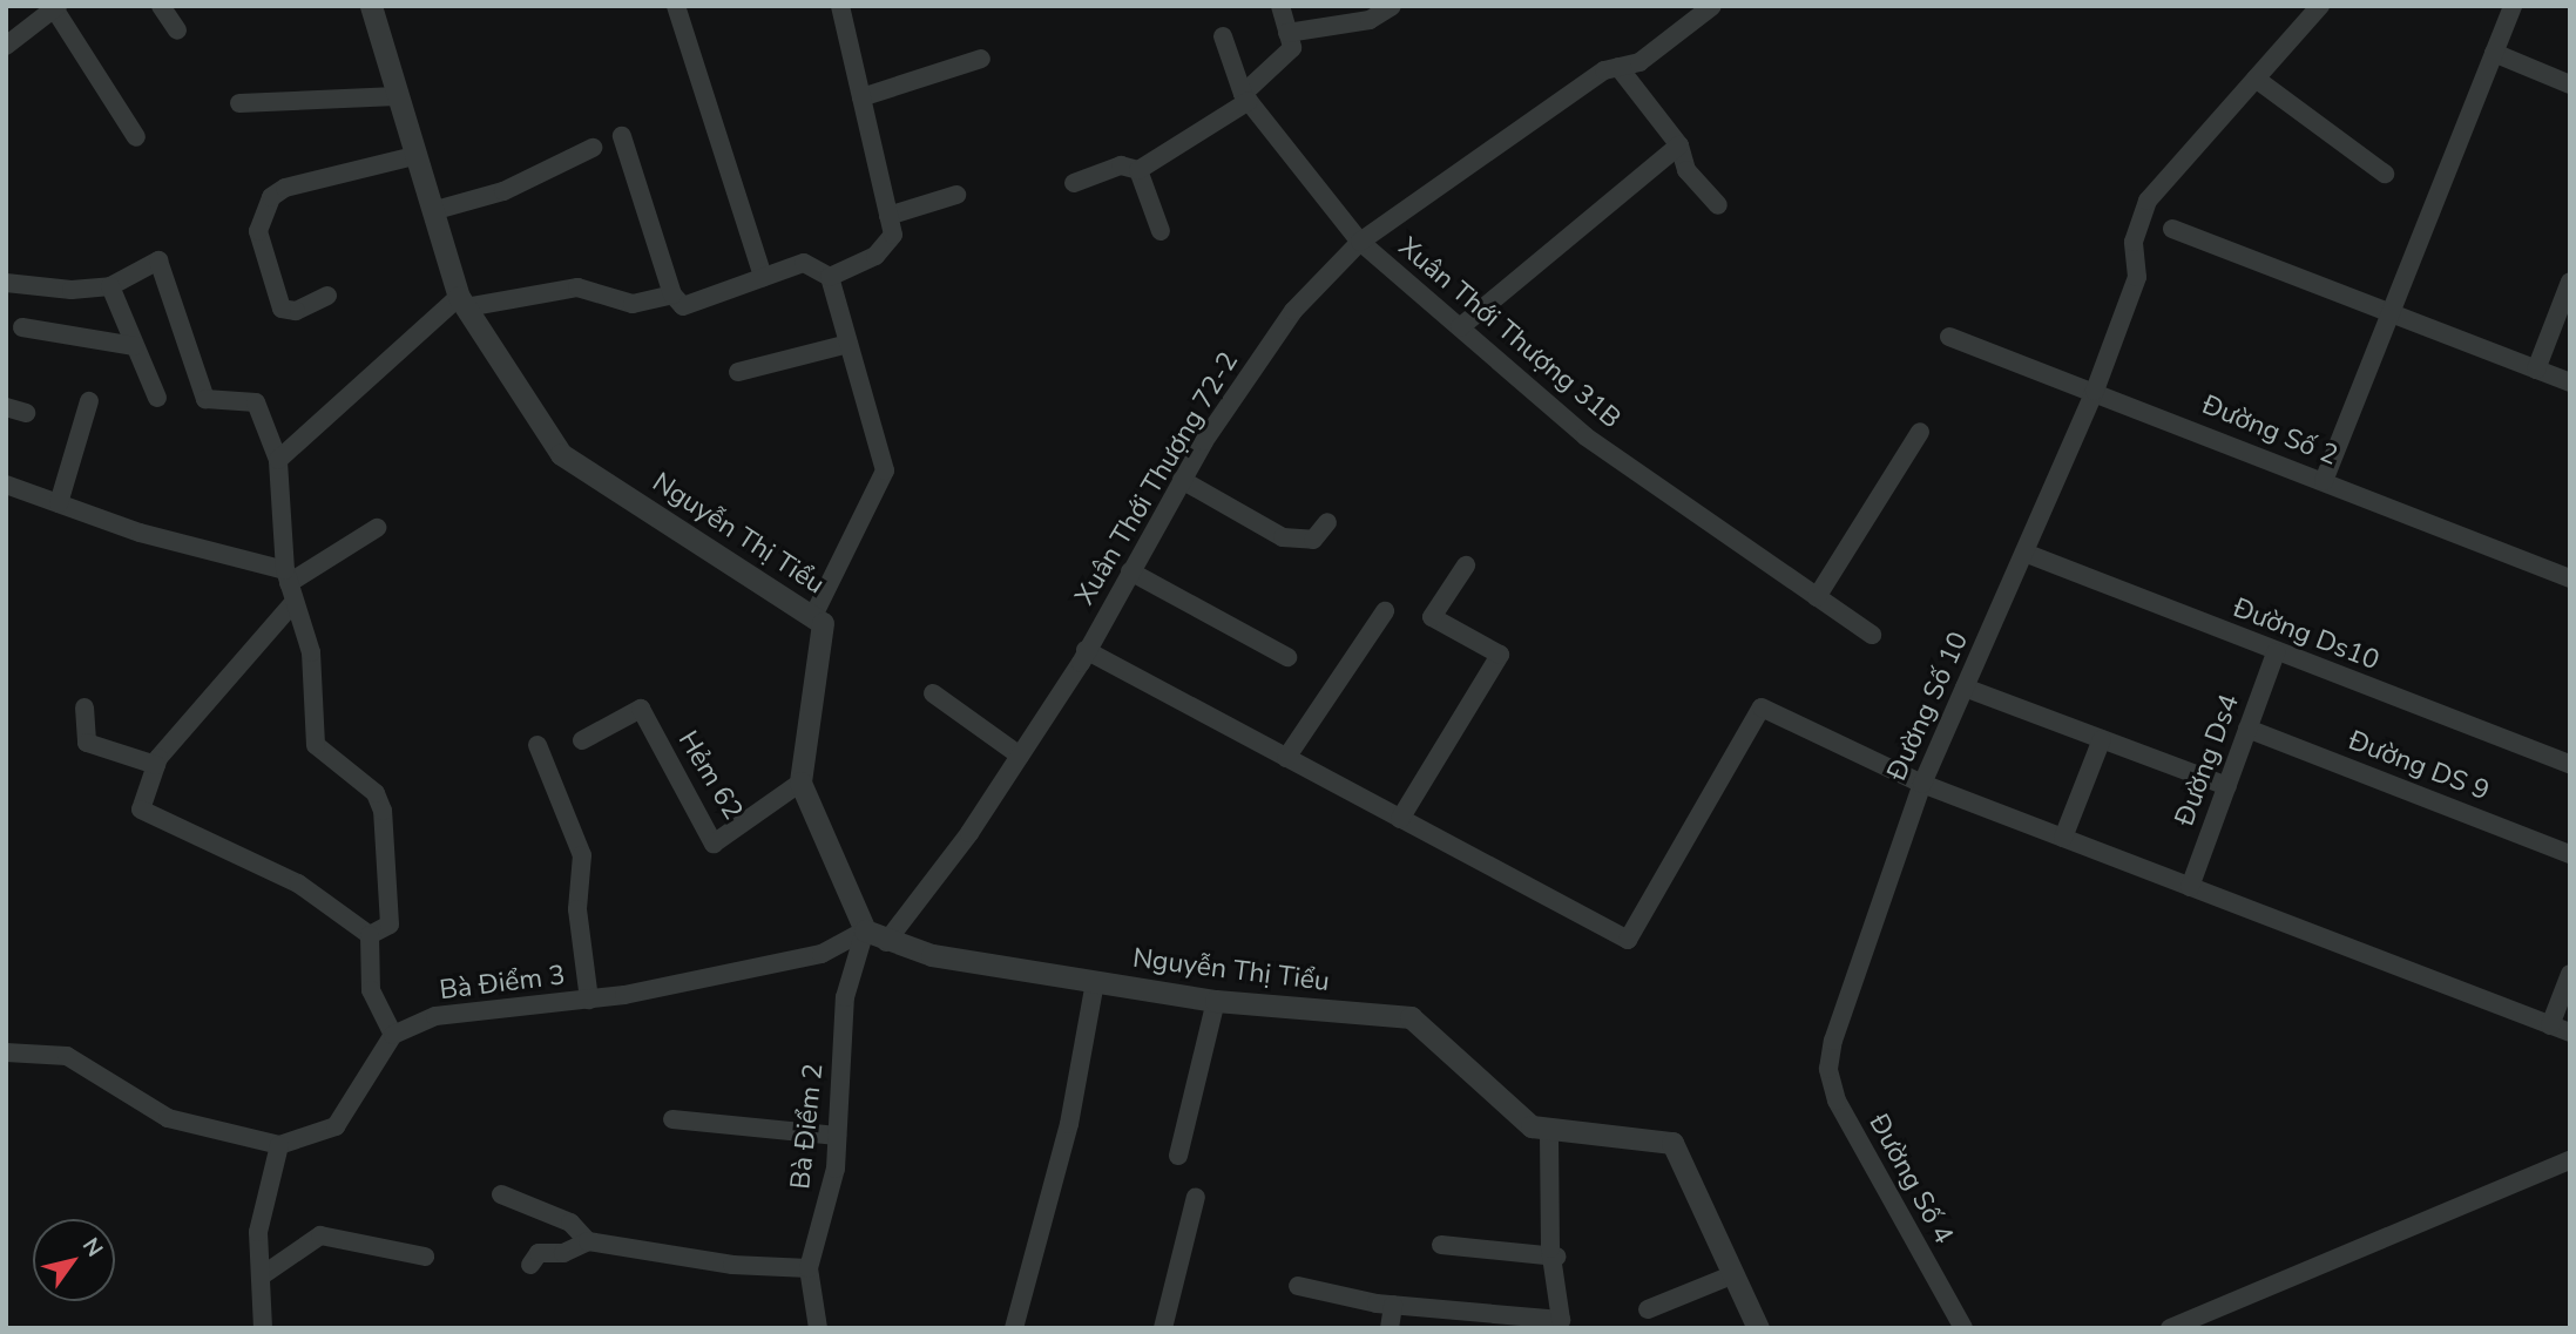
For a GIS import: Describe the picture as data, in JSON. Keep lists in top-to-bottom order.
{
  "streets": {
    "street": [
      "Xuân Thới Thượng 31B",
      "Đường Số 2",
      "Xuân Thới Thượng 72-2",
      "Nguyễn Thị Tiểu",
      "Đường Ds10",
      "Đường Số 10",
      "Đường Ds4",
      "Đường DS 9",
      "Hẻm 62",
      "Bà Điểm 3",
      "Bà Điểm 2",
      "Đường Số 4"
    ]
  },
  "crossings": [
    ["Xuân Thới Thượng 31B", "Xuân Thới Thượng 72-2"],
    ["Đường Số 2", "Đường Số 10"],
    ["Xuân Thới Thượng 72-2", "Nguyễn Thị Tiểu"],
    ["Nguyễn Thị Tiểu", "Hẻm 62"],
    ["Nguyễn Thị Tiểu", "Bà Điểm 3"],
    ["Nguyễn Thị Tiểu", "Bà Điểm 2"],
    ["Đường Ds10", "Đường Số 10"],
    ["Đường Ds10", "Đường Ds4"],
    ["Đường Số 10", "Đường Số 4"],
    ["Đường Ds4", "Đường DS 9"],
    ["Bà Điểm 3", "Bà Điểm 2"]
  ],
  "north": "top right"
}
